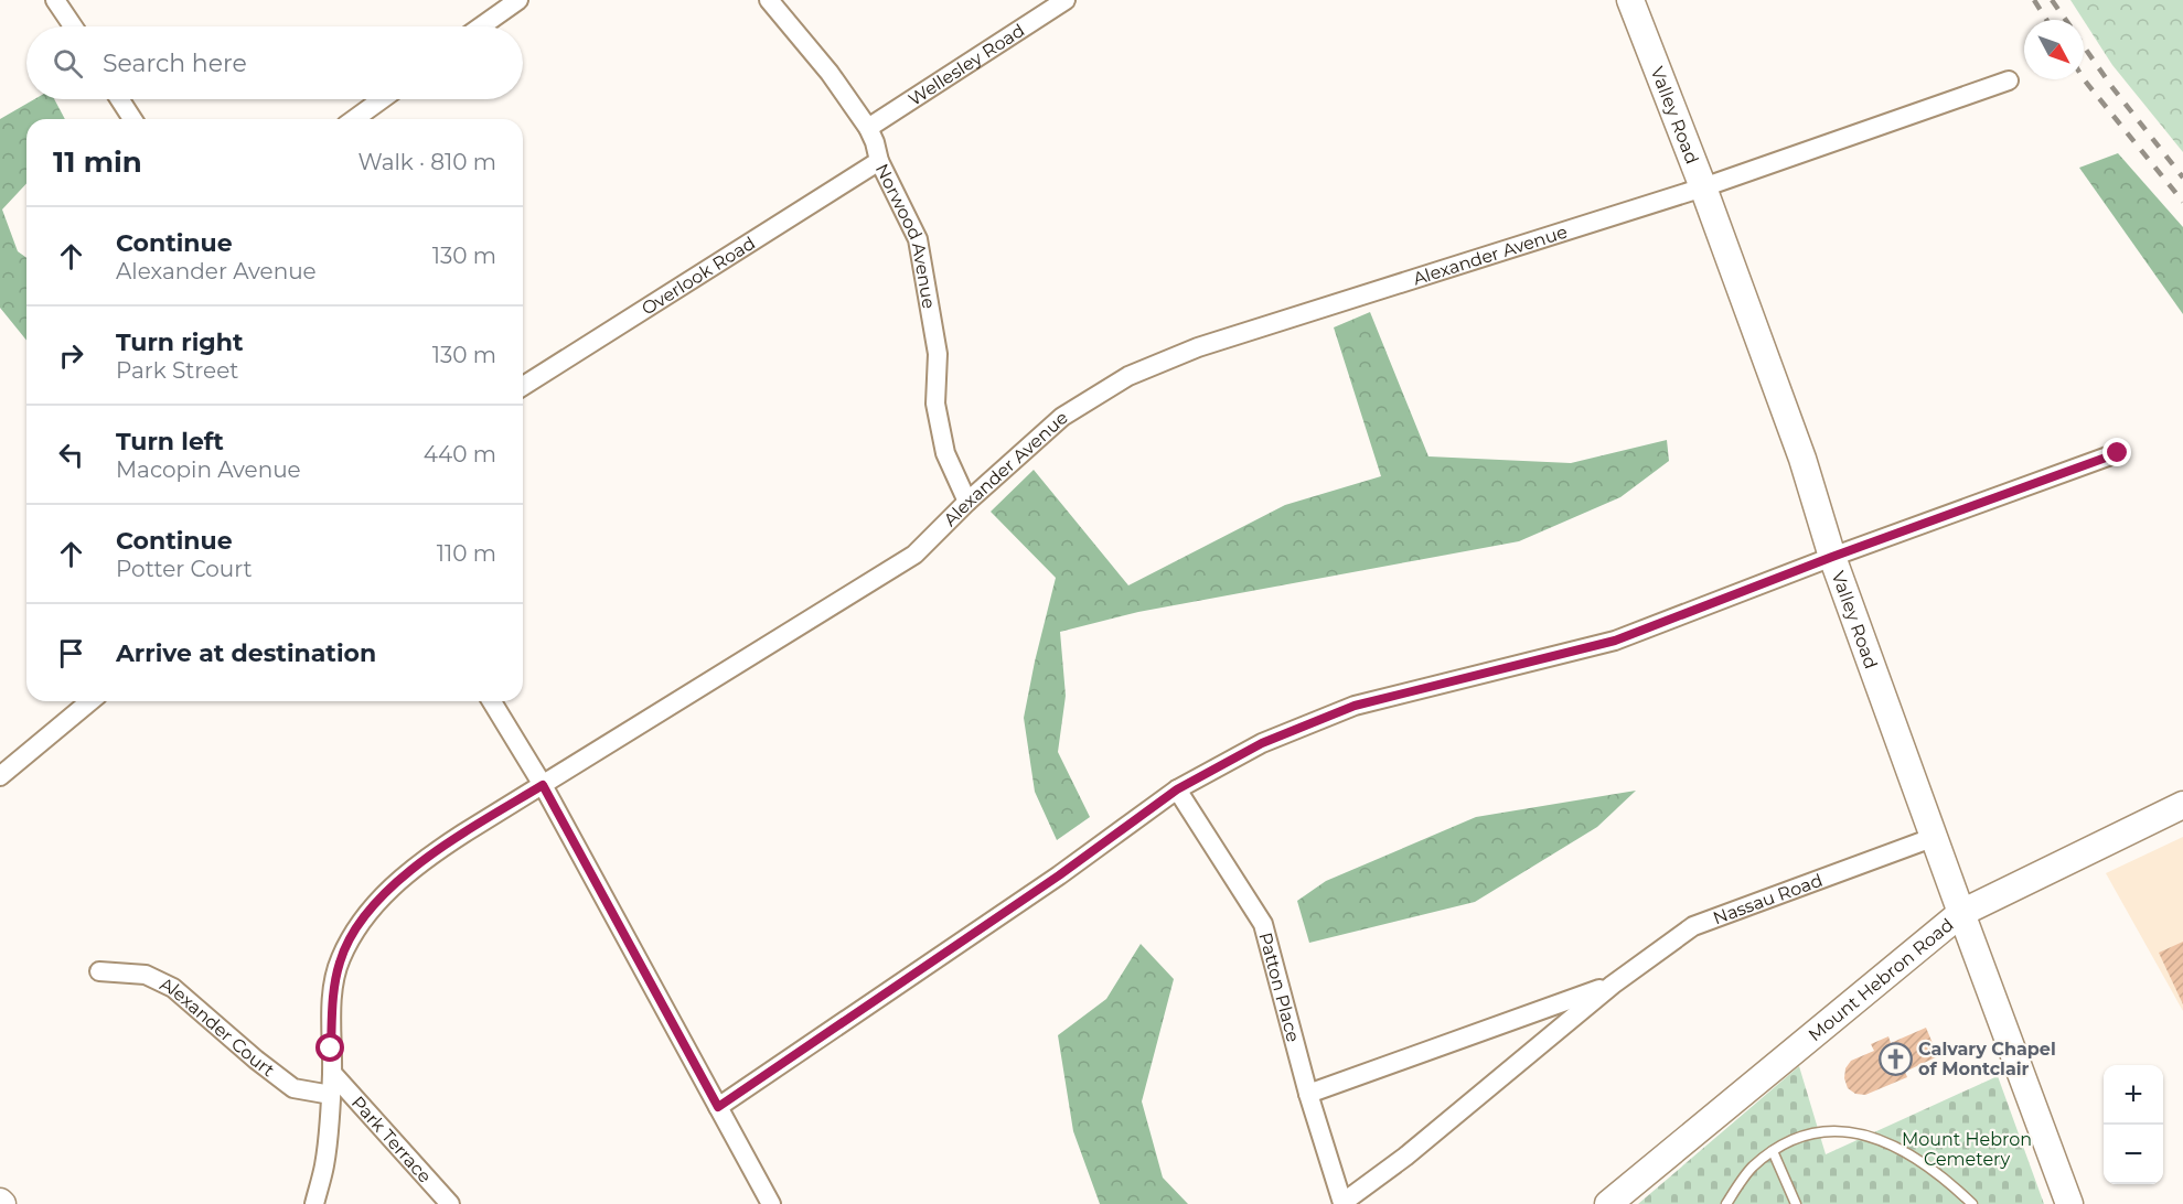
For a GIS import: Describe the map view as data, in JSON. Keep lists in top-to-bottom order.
{
  "streets": {
    "main road": ["Valley Road", "Mount Hebron Road"],
    "street": [
      "Wellesley Road",
      "Norwood Avenue",
      "Alexander Avenue",
      "Overlook Road",
      "Nassau Road",
      "Patton Place",
      "Alexander Court",
      "Park Terrace"
    ]
  },
  "crossings": [
    ["Wellesley Road", "Norwood Avenue"],
    ["Valley Road", "Alexander Avenue"],
    ["Valley Road", "Nassau Road"],
    ["Valley Road", "Mount Hebron Road"],
    ["Norwood Avenue", "Alexander Avenue"],
    ["Norwood Avenue", "Overlook Road"],
    ["Alexander Avenue", "Alexander Court"],
    ["Alexander Avenue", "Park Terrace"],
    ["Nassau Road", "Patton Place"]
  ],
  "parks": ["Mount Hebron Cemetery"],
  "places": {
    "church": ["Calvary Chapel of Montclair"]
  },
  "north": "bottom right",
  "page": {
    "search": "Search here",
    "heading": ["11 min", "Walk · 810 m"],
    "list": [
      ["Continue", "Alexander Avenue", "130 m"],
      ["Turn right", "Park Street", "130 m"],
      ["Turn left", "Macopin Avenue", "440 m"],
      ["Continue", "Potter Court", "110 m"],
      "Arrive at destination"
    ],
    "map_buttons": ["+", "−"]
  }
}
